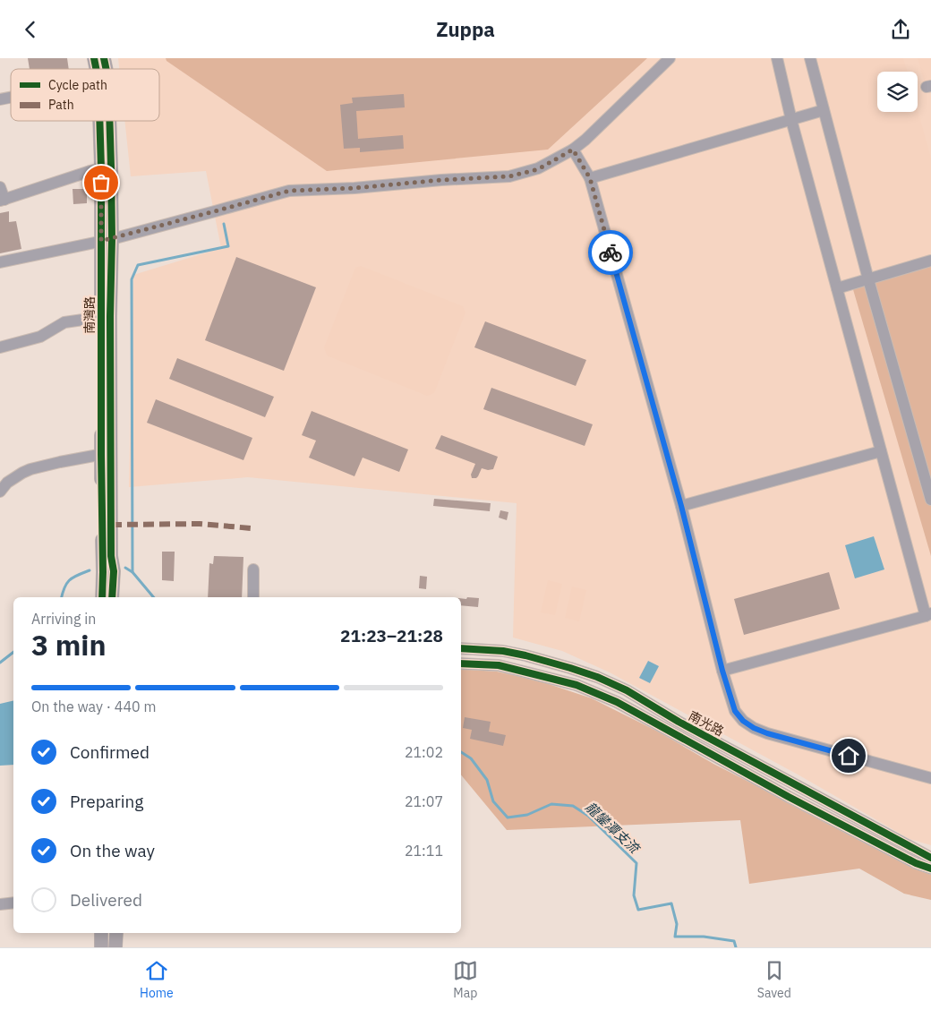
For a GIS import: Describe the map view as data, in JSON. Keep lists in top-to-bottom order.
{
  "streets": {
    "main road": ["南灣路"],
    "street": ["南光路"]
  },
  "water": ["龍鑾潭支流"],
  "legend": ["Cycle path", "Path"],
  "page": {
    "header": "Zuppa",
    "heading": ["3 min", "Arriving in", "21:23–21:28"],
    "bar": "On the way · 440 m",
    "list": [
      ["Confirmed", "21:02"],
      ["Preparing", "21:07"],
      ["On the way", "21:11"],
      "Delivered"
    ],
    "tabs": ["Home", "Map", "Saved"]
  }
}
